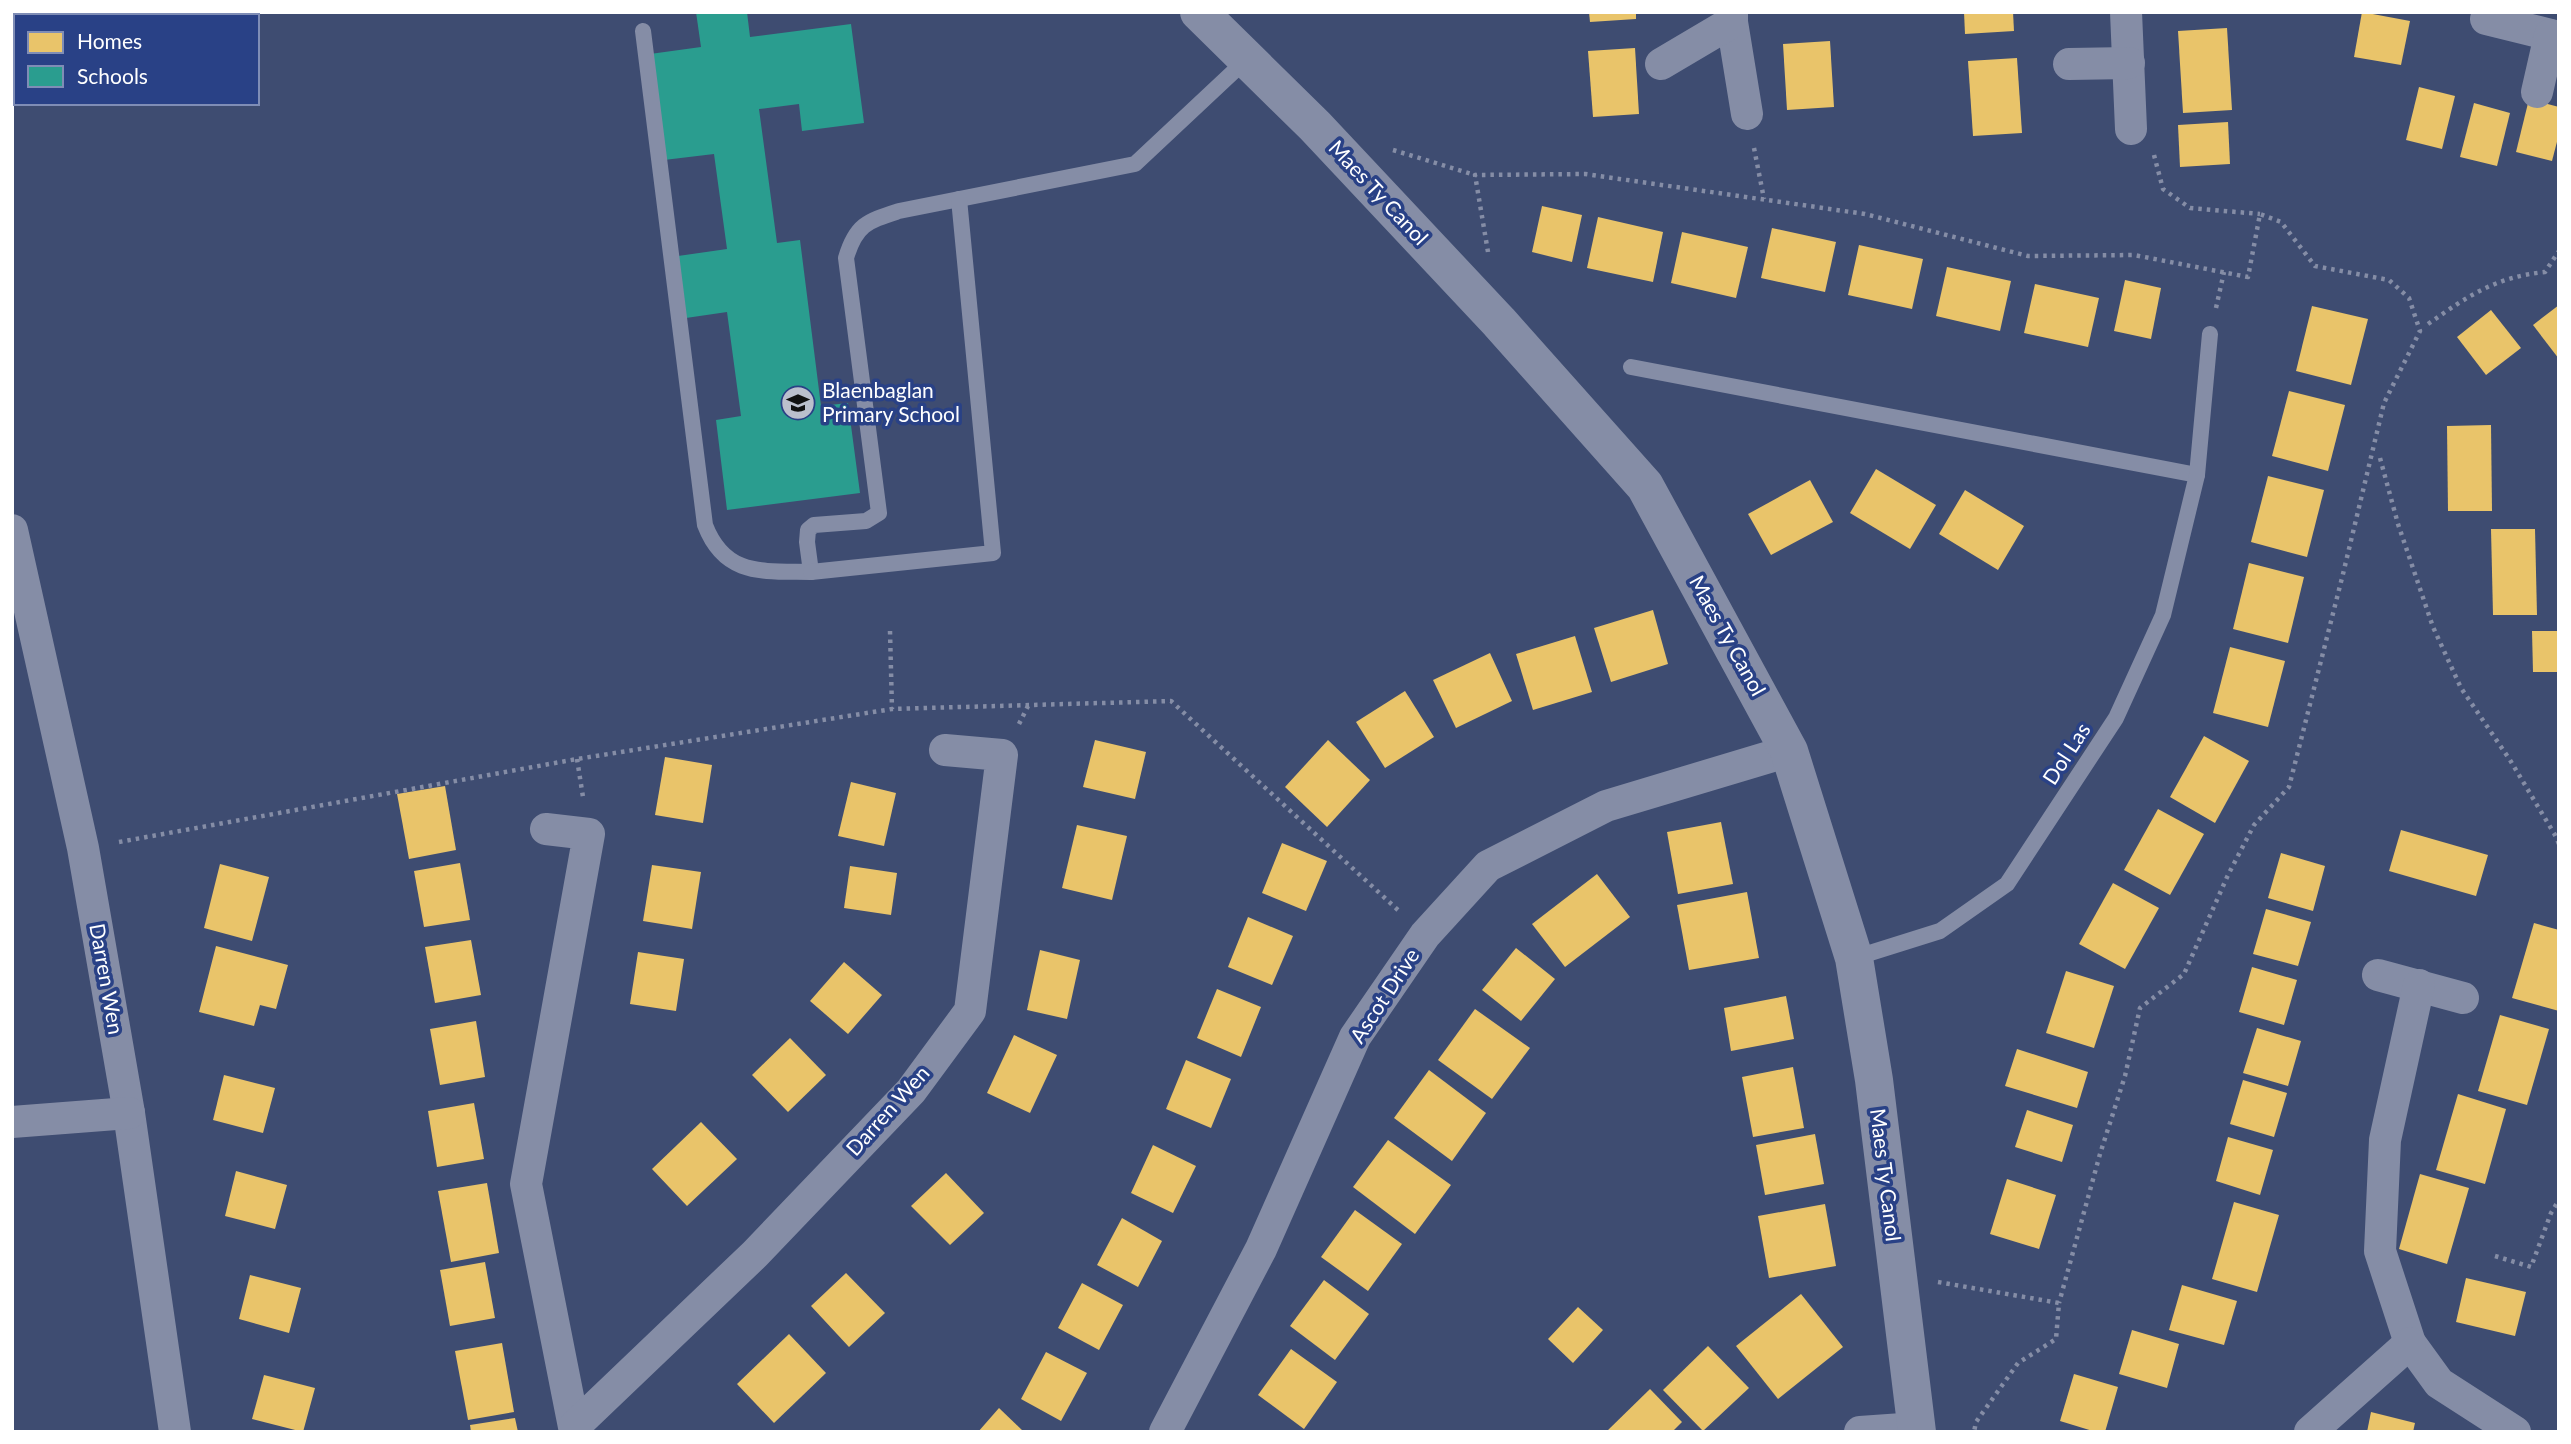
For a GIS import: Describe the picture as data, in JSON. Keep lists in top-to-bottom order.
{
  "streets": {
    "street": ["Maes Ty Canol", "Darren Wen", "Ascot Drive"],
    "lane": ["Dol Las"]
  },
  "crossings": [
    ["Maes Ty Canol", "Dol Las"],
    ["Maes Ty Canol", "Ascot Drive"]
  ],
  "places": {
    "school or university": ["Blaenbaglan Primary School"]
  },
  "legend": ["Homes", "Schools"]
}
